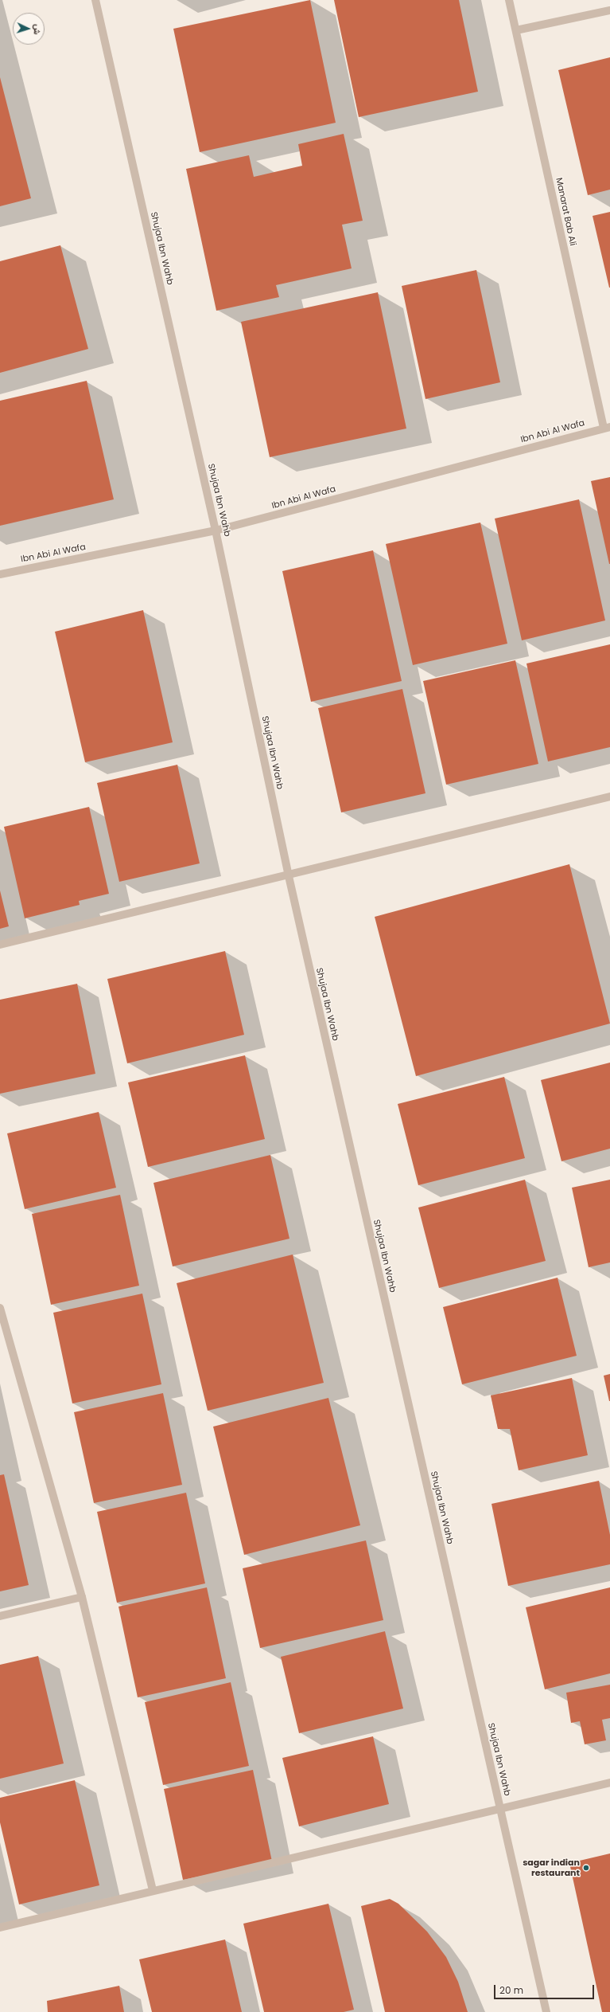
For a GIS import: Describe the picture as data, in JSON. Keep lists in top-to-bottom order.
{
  "streets": {
    "street": ["Manarat Bab Ali", "Shujaa Ibn Wahb", "Ibn Abi Al Wafa"]
  },
  "crossings": [
    ["Manarat Bab Ali", "Ibn Abi Al Wafa"],
    ["Shujaa Ibn Wahb", "Ibn Abi Al Wafa"]
  ],
  "places": ["sagar indian restaurant"],
  "scale_bar": "20 m",
  "north": "right"
}
